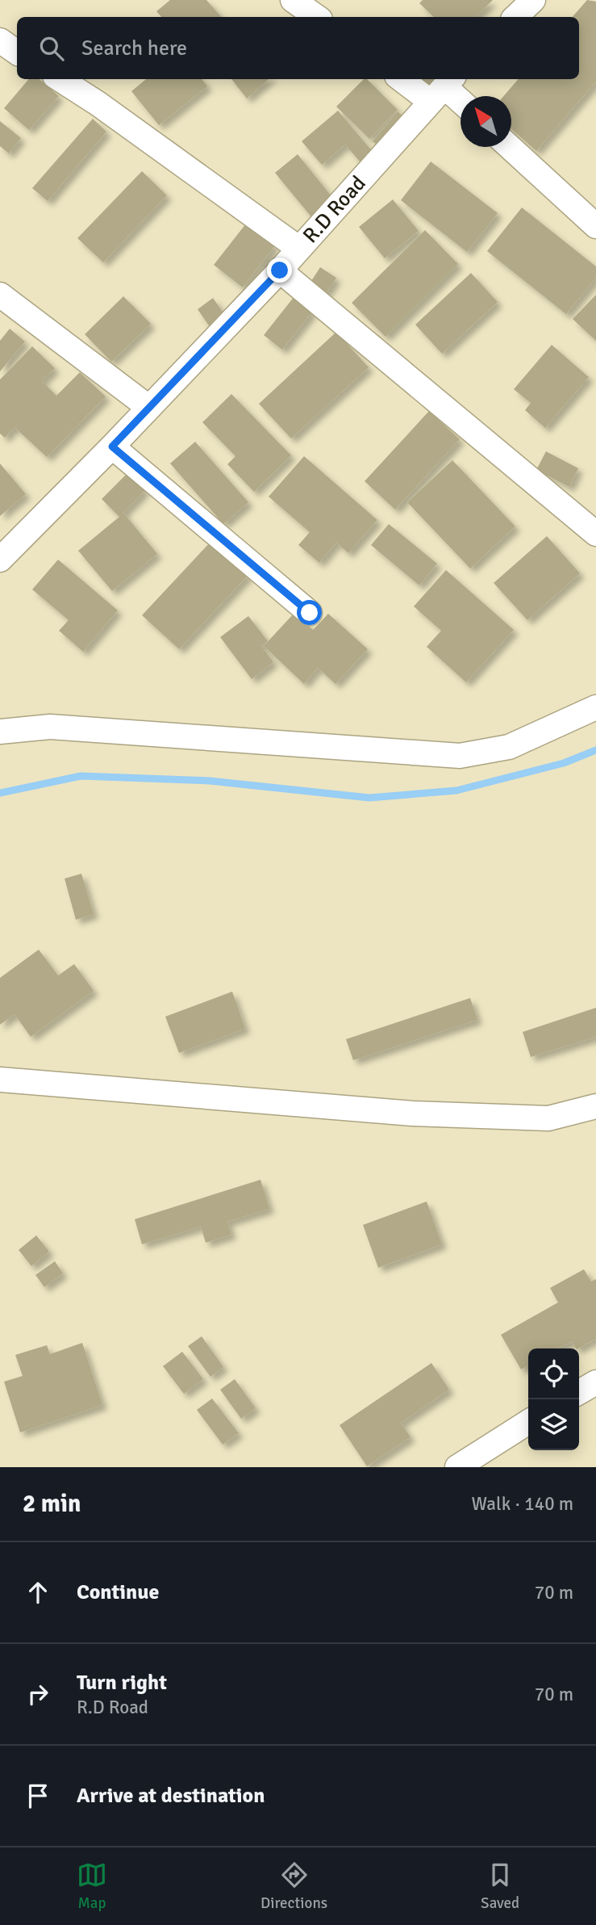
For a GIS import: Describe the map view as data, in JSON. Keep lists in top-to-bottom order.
{
  "streets": {
    "street": ["R.D Road"]
  },
  "north": "top left",
  "page": {
    "search": "Search here",
    "heading": ["2 min", "Walk · 140 m"],
    "list": [
      ["Continue", "70 m"],
      ["Turn right", "R.D Road", "70 m"],
      "Arrive at destination"
    ],
    "nav": ["Map", "Directions", "Saved"]
  }
}
